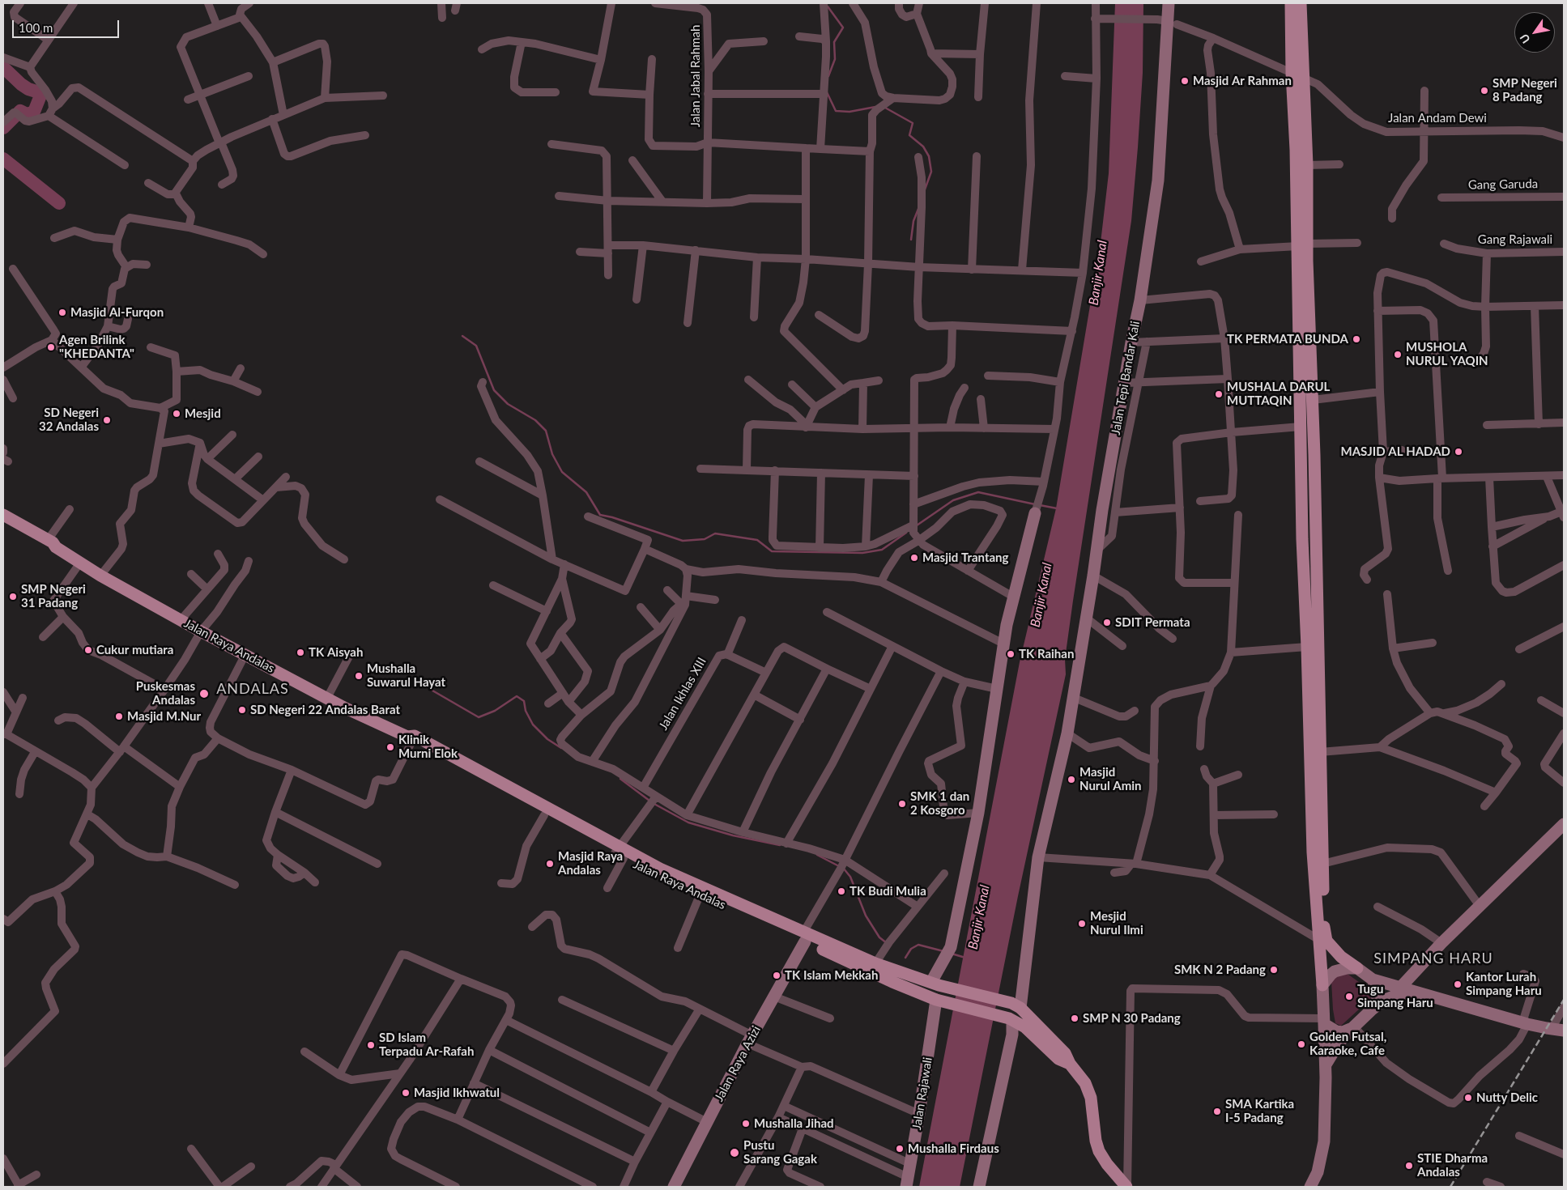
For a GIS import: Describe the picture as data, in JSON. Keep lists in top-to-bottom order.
{
  "streets": {
    "main road": ["Jalan Raya Andalas"],
    "street": [
      "Jalan Jabal Rahmah",
      "Jalan Andam Dewi",
      "Gang Garuda",
      "Gang Rajawali",
      "Jalan Tepi Bandar Kali",
      "Jalan Ikhlas XIII",
      "Jalan Raya Azizi",
      "Jalan Rajawali"
    ]
  },
  "crossings": [
    ["Jalan Andam Dewi", "Jalan Tepi Bandar Kali"],
    ["Jalan Tepi Bandar Kali", "Jalan Raya Andalas"],
    ["Jalan Raya Andalas", "Jalan Raya Azizi"],
    ["Jalan Raya Andalas", "Jalan Rajawali"]
  ],
  "districts": ["ANDALAS", "SIMPANG HARU"],
  "water": ["Banjir Kanal"],
  "places": [
    "Masjid Ar Rahman",
    "SMP Negeri 8 Padang",
    "Masjid Al-Furqon",
    "TK PERMATA BUNDA",
    "Agen Brilink \"KHEDANTA\"",
    "MUSHOLA NURUL YAQIN",
    "MUSHALA DARUL MUTTAQIN",
    "Mesjid",
    "SD Negeri 32 Andalas",
    "MASJID AL HADAD",
    "Masjid Trantang",
    "SMP Negeri 31 Padang",
    "SDIT Permata",
    "Cukur mutiara",
    "TK Aisyah",
    "TK Raihan",
    "Mushalla Suwarul Hayat",
    "Puskesmas Andalas",
    "SD Negeri 22 Andalas Barat",
    "Masjid M.Nur",
    "Klinik Murni Elok",
    "Masjid Nurul Amin",
    "SMK 1 dan 2 Kosgoro",
    "Masjid Raya Andalas",
    "TK Budi Mulia",
    "Mesjid Nurul Ilmi",
    "SMK N 2 Padang",
    "TK Islam Mekkah",
    "Kantor Lurah Simpang Haru",
    "Tugu Simpang Haru",
    "SMP N 30 Padang",
    "Golden Futsal, Karaoke, Cafe",
    "SD Islam Terpadu Ar-Rafah",
    "Masjid Ikhwatul",
    "Nutty Delic",
    "SMA Kartika I-5 Padang",
    "Mushalla Jihad",
    "Mushalla Firdaus",
    "Pustu Sarang Gagak",
    "STIE Dharma Andalas"
  ],
  "scale_bar": "100 m",
  "north": "bottom left"
}
